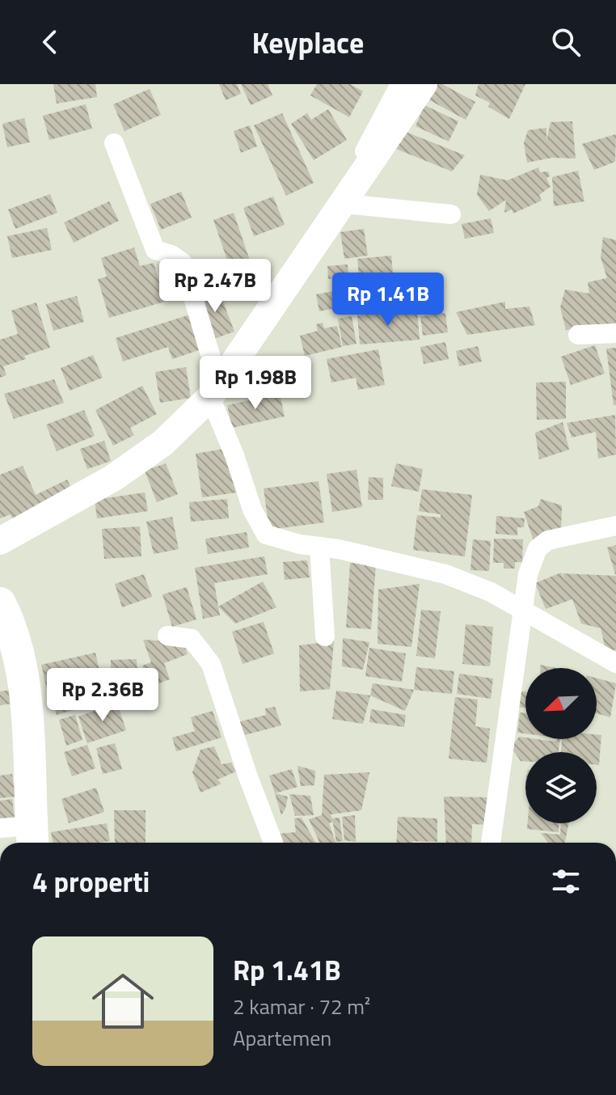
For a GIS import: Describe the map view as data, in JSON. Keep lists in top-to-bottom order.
{
  "north": "bottom left",
  "page": {
    "header": "Keyplace",
    "price": [
      "Rp 2.47B",
      "Rp 1.41B",
      "Rp 1.98B",
      "Rp 2.36B"
    ],
    "heading": "4 properti",
    "list": [
      {
        "name": "Rp 1.41B",
        "note": "2 kamar · 72 m² · Apartemen"
      }
    ]
  }
}
